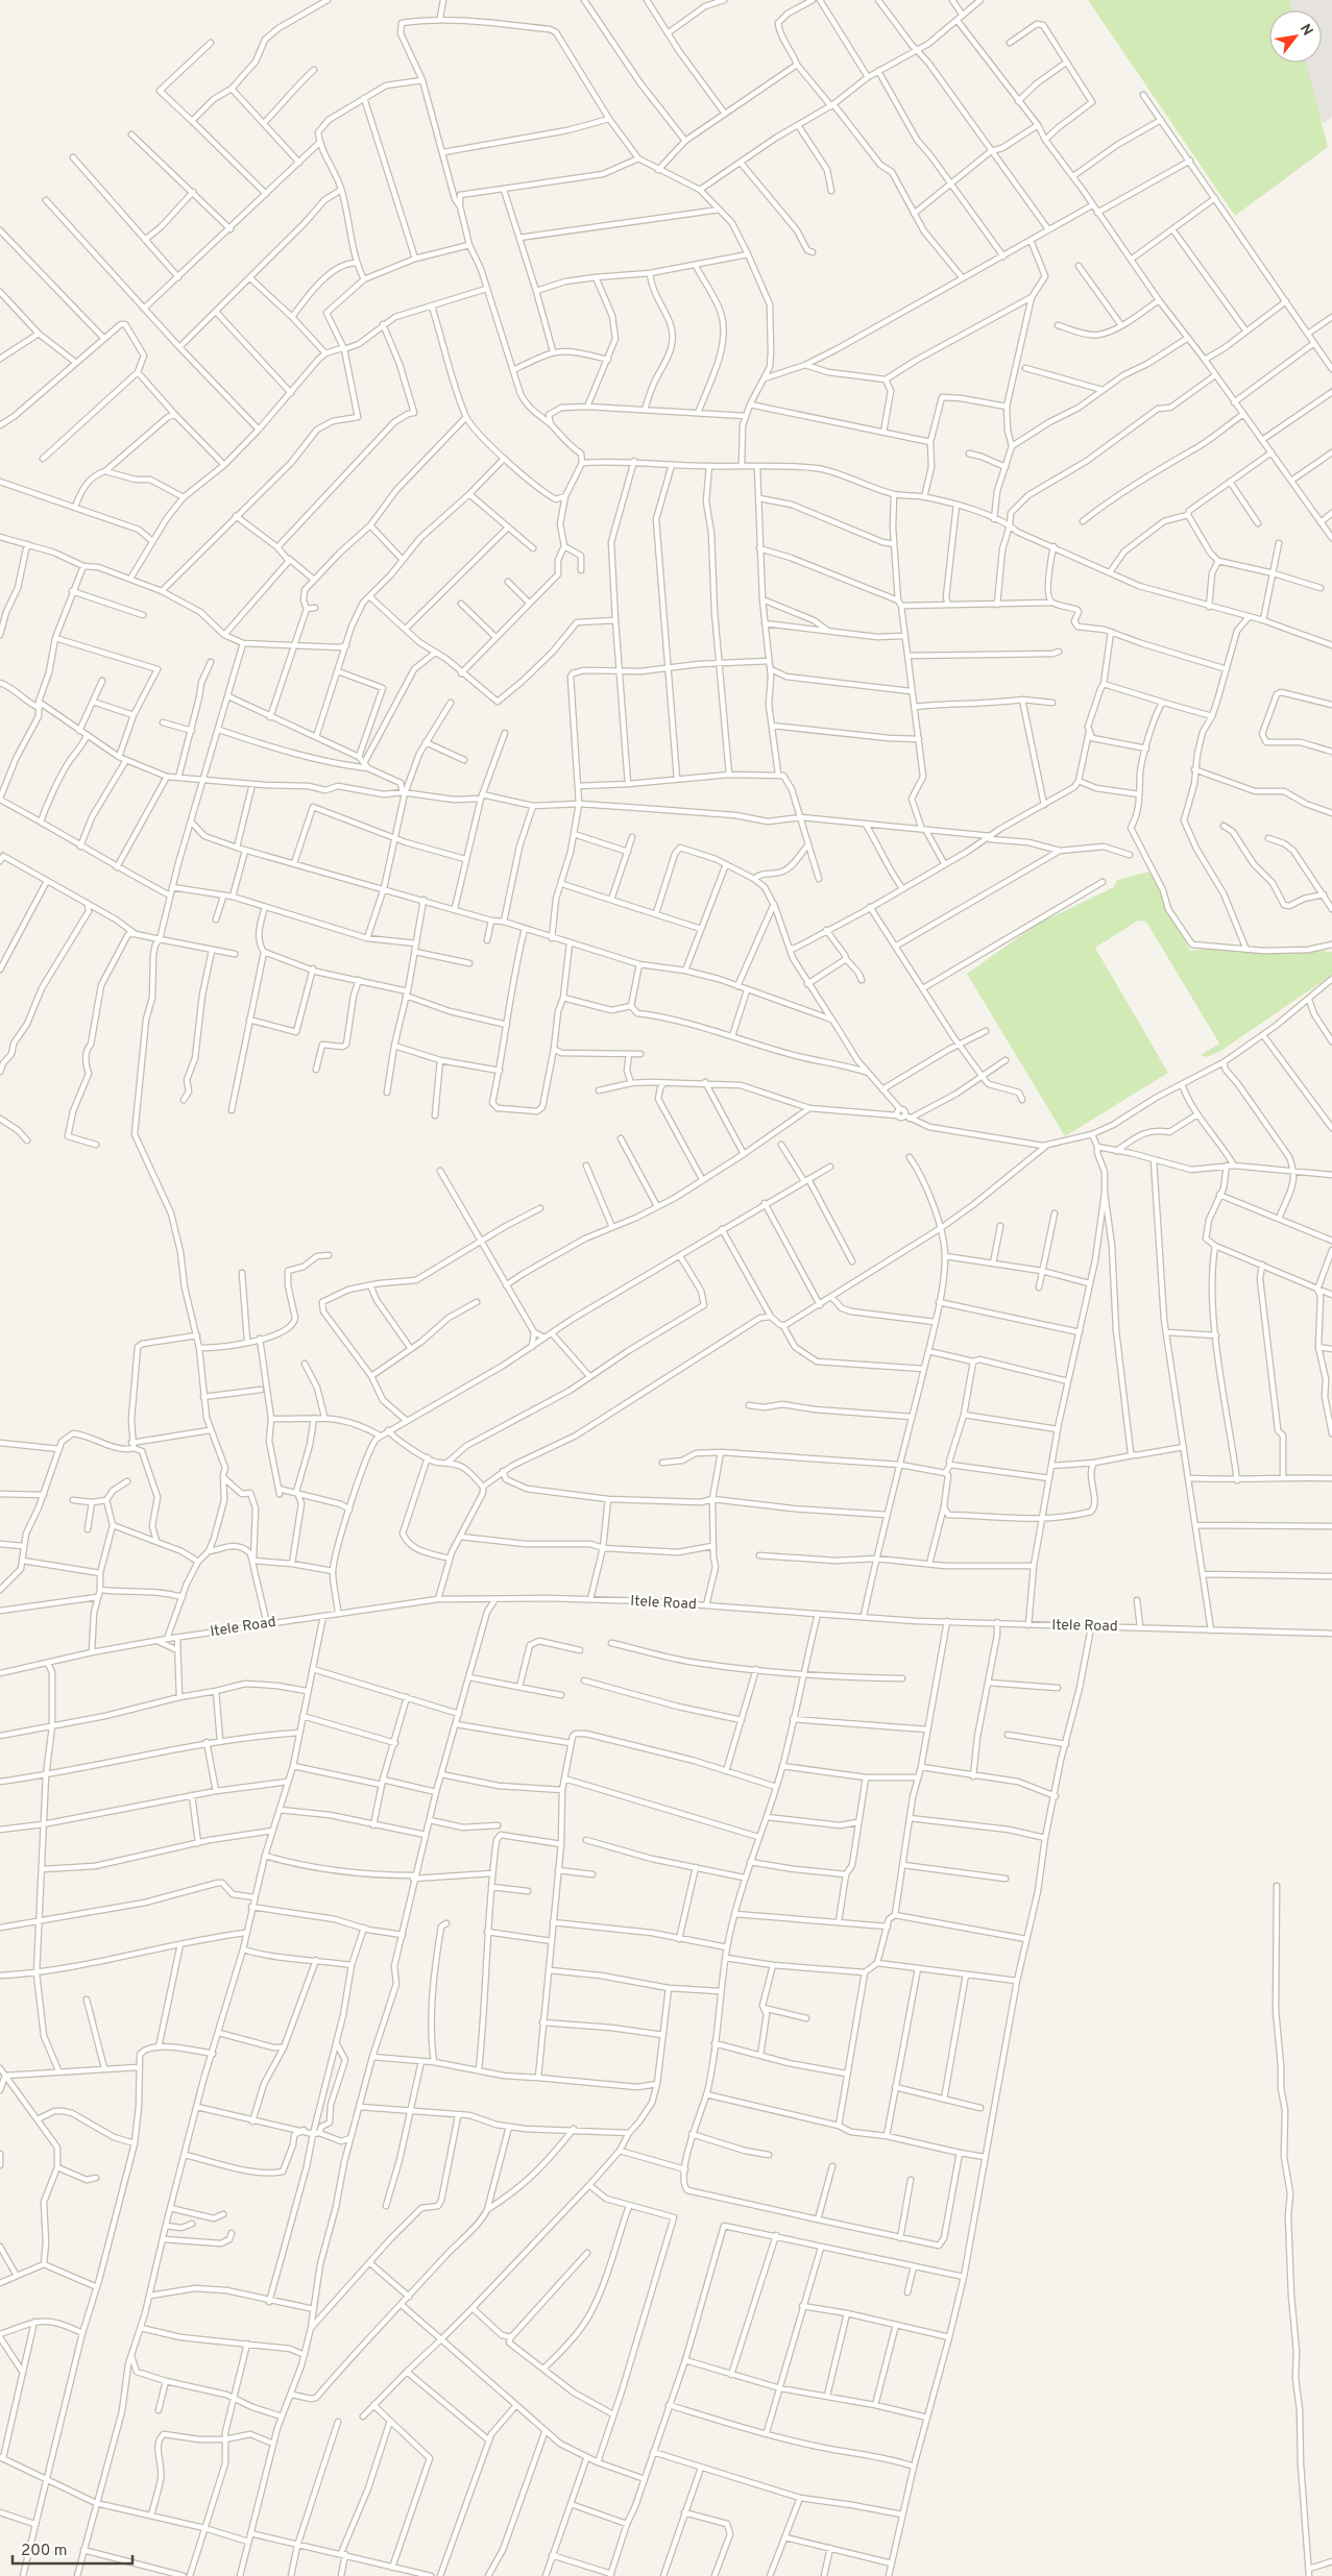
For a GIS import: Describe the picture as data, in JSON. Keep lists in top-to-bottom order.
{
  "streets": {
    "street": ["Itele Road"]
  },
  "scale_bar": "200 m",
  "north": "top right"
}
